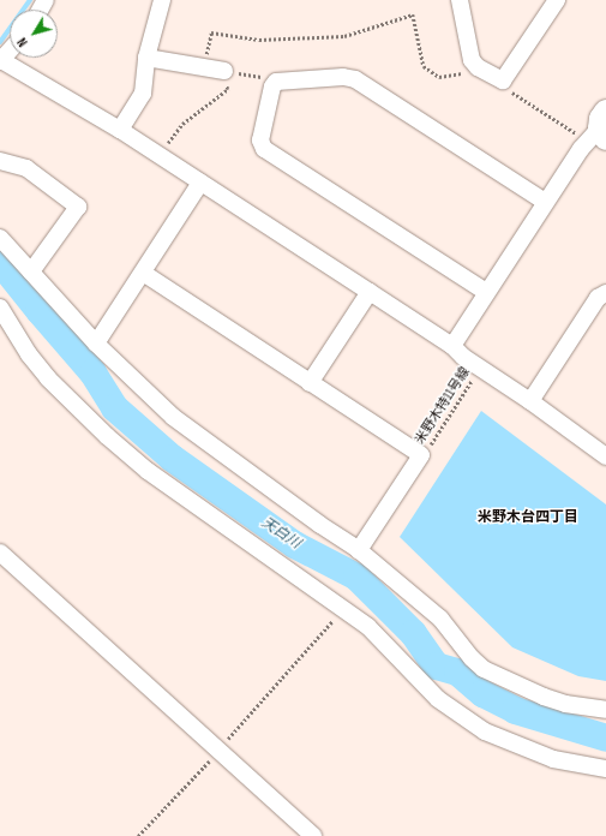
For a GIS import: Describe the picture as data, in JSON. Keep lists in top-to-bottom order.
{
  "streets": {
    "path": ["米野木特11号線"]
  },
  "districts": ["米野木台四丁目"],
  "water": ["天白川"],
  "north": "bottom left"
}
